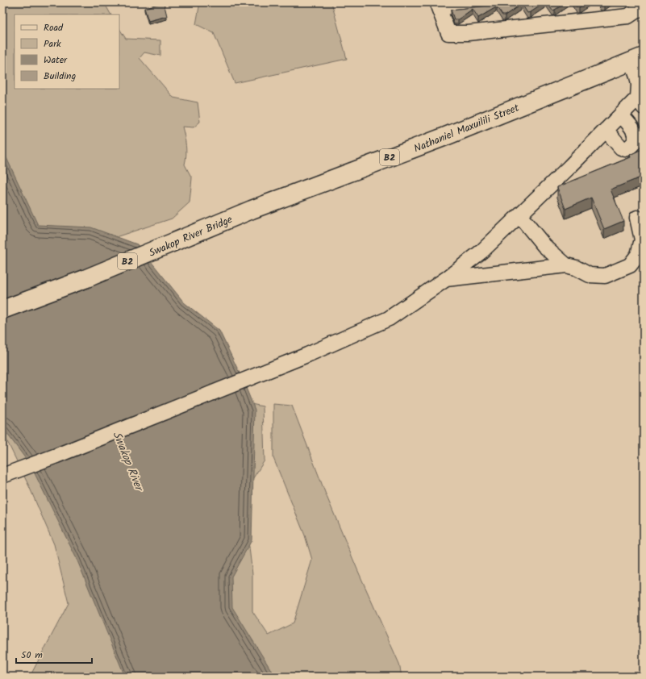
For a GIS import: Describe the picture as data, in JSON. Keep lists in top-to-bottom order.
{
  "streets": {
    "highway": ["Nathaniel Maxuilili Street", "B2", "Swakop River Bridge"]
  },
  "crossings": [
    ["Nathaniel Maxuilili Street", "Swakop River Bridge"]
  ],
  "water": ["Swakop River"],
  "legend": [
    "Road",
    "Park",
    "Water",
    "Building"
  ],
  "scale_bar": "50 m"
}
